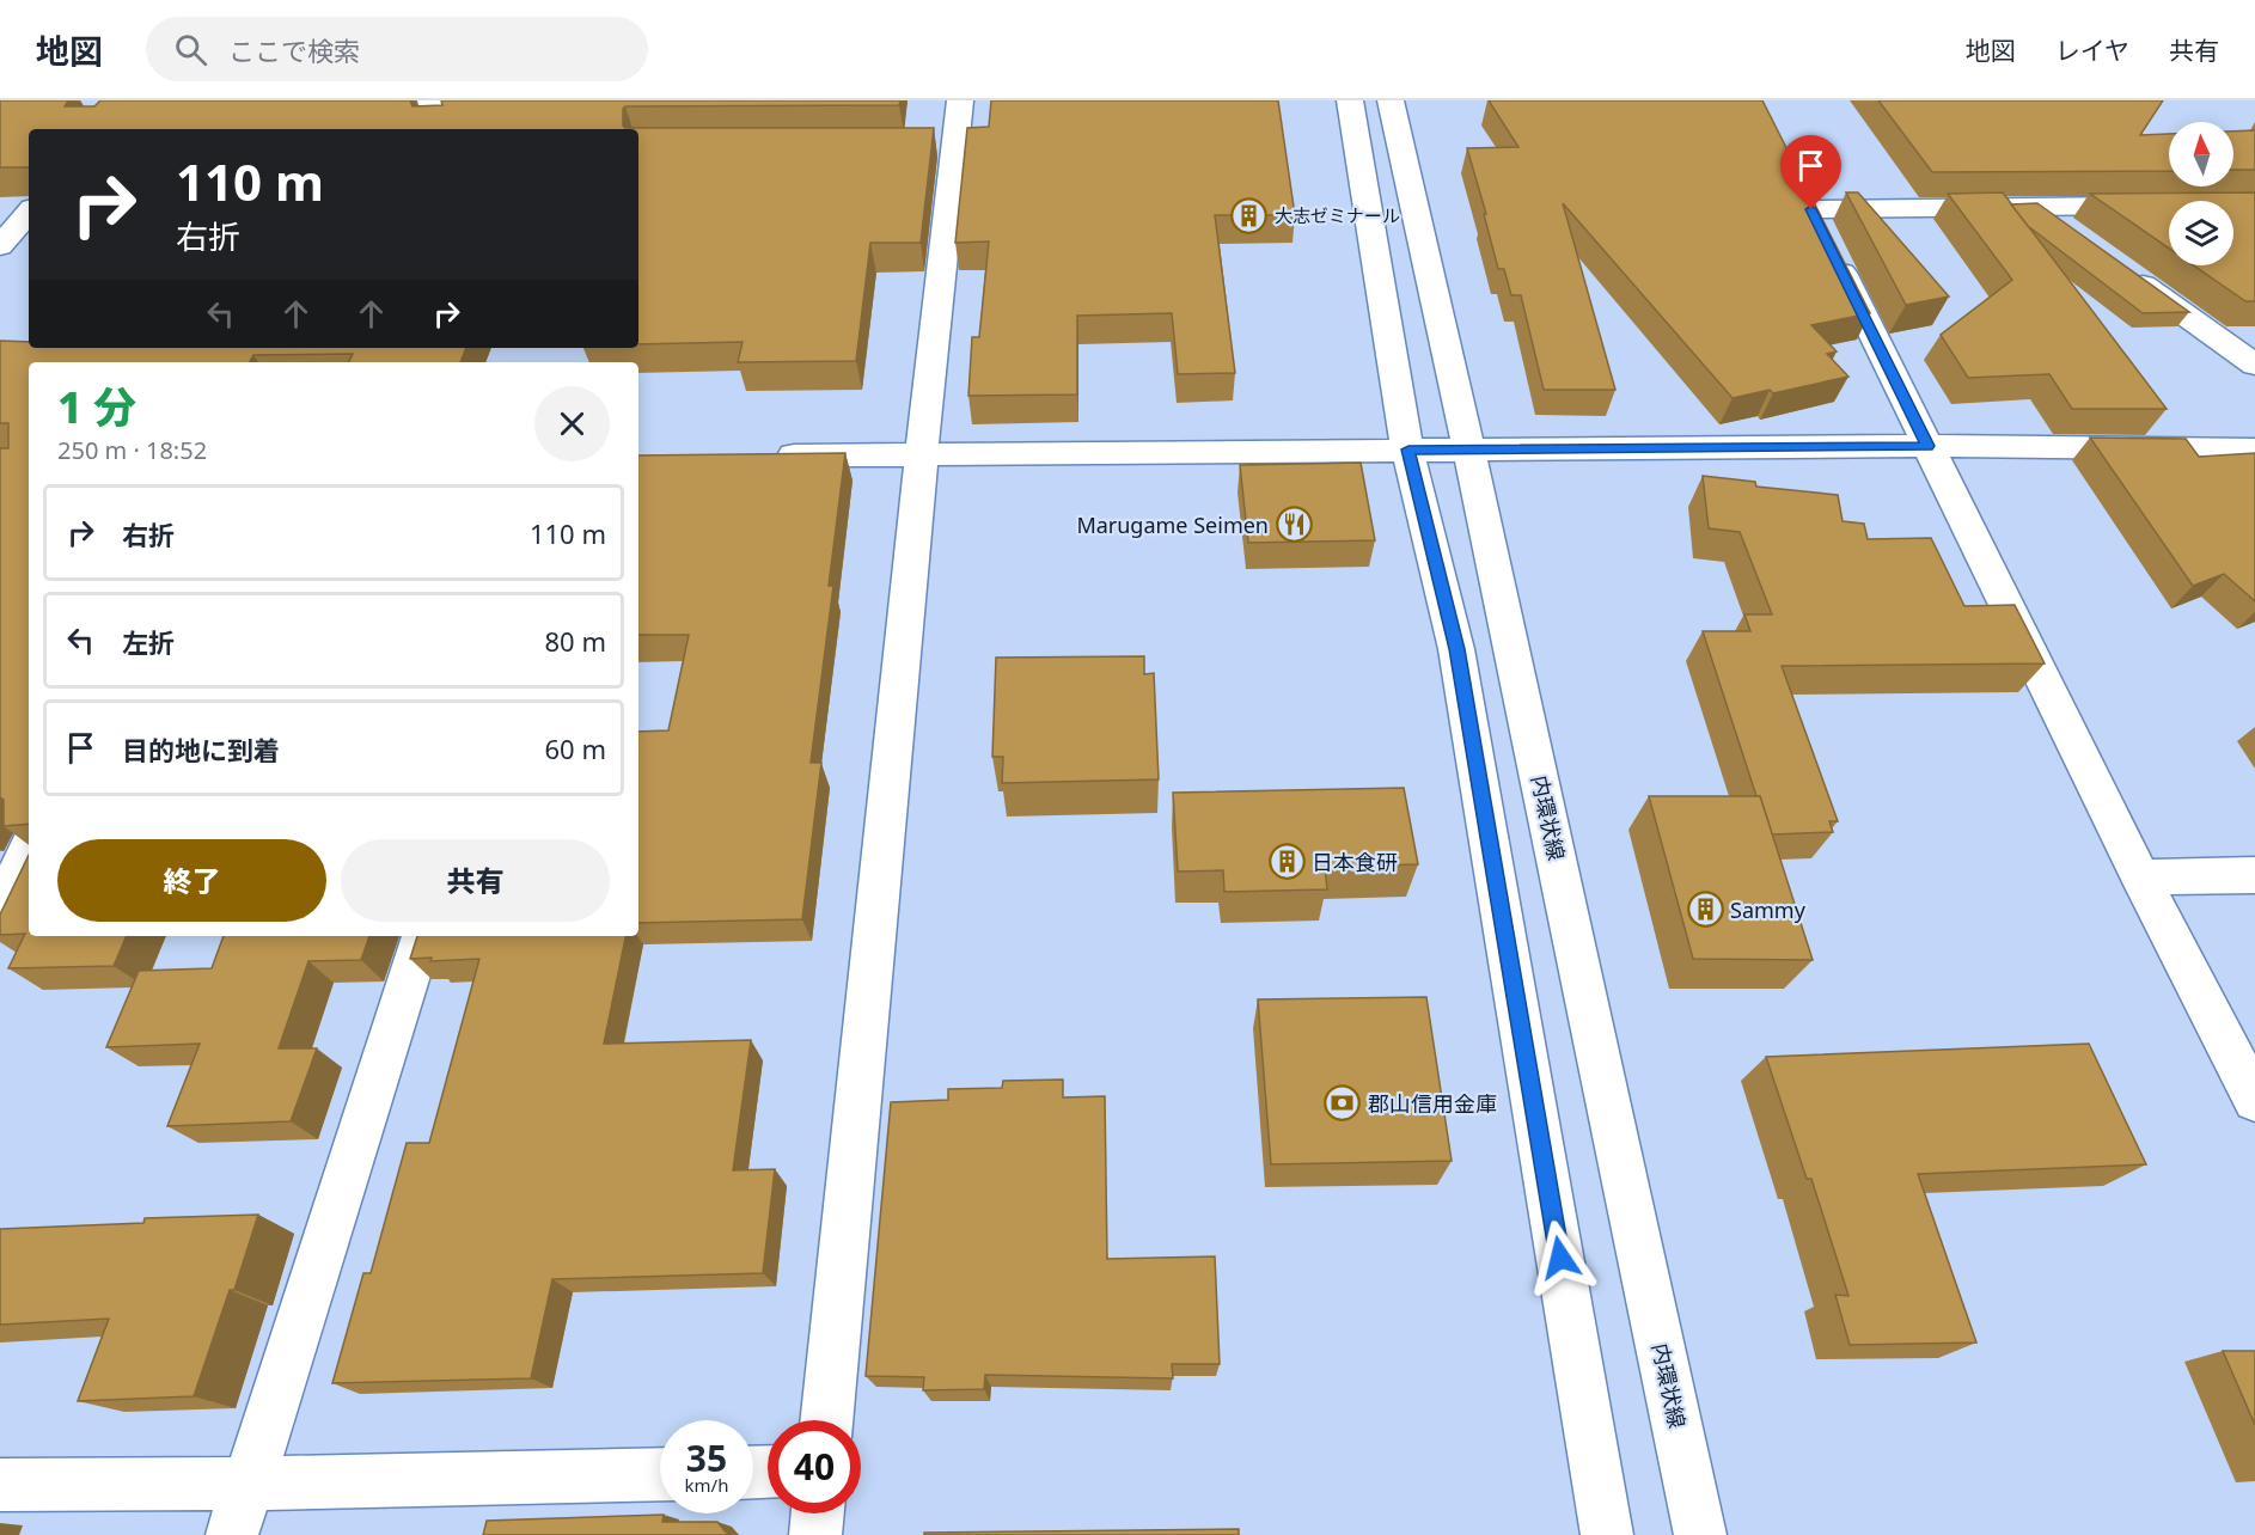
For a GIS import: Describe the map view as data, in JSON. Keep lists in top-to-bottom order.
{
  "streets": {
    "street": ["内環状線"]
  },
  "places": {
    "building": ["大志ゼミナール", "日本食研", "Sammy"],
    "restaurant": ["Marugame Seimen"],
    "bank": ["郡山信用金庫"]
  },
  "north": "top",
  "page": {
    "header": "地図",
    "search": "ここで検索",
    "nav": ["地図", "レイヤ", "共有"],
    "turn": ["110 m", "右折"],
    "heading": ["1 分", "250 m · 18:52"],
    "list": [
      {
        "name": "右折",
        "value": "110 m"
      },
      {
        "name": "左折",
        "value": "80 m"
      },
      {
        "name": "目的地に到着",
        "value": "60 m"
      }
    ],
    "buttons": ["終了", "共有"],
    "speed": "35 km/h",
    "limit": "40"
  }
}
